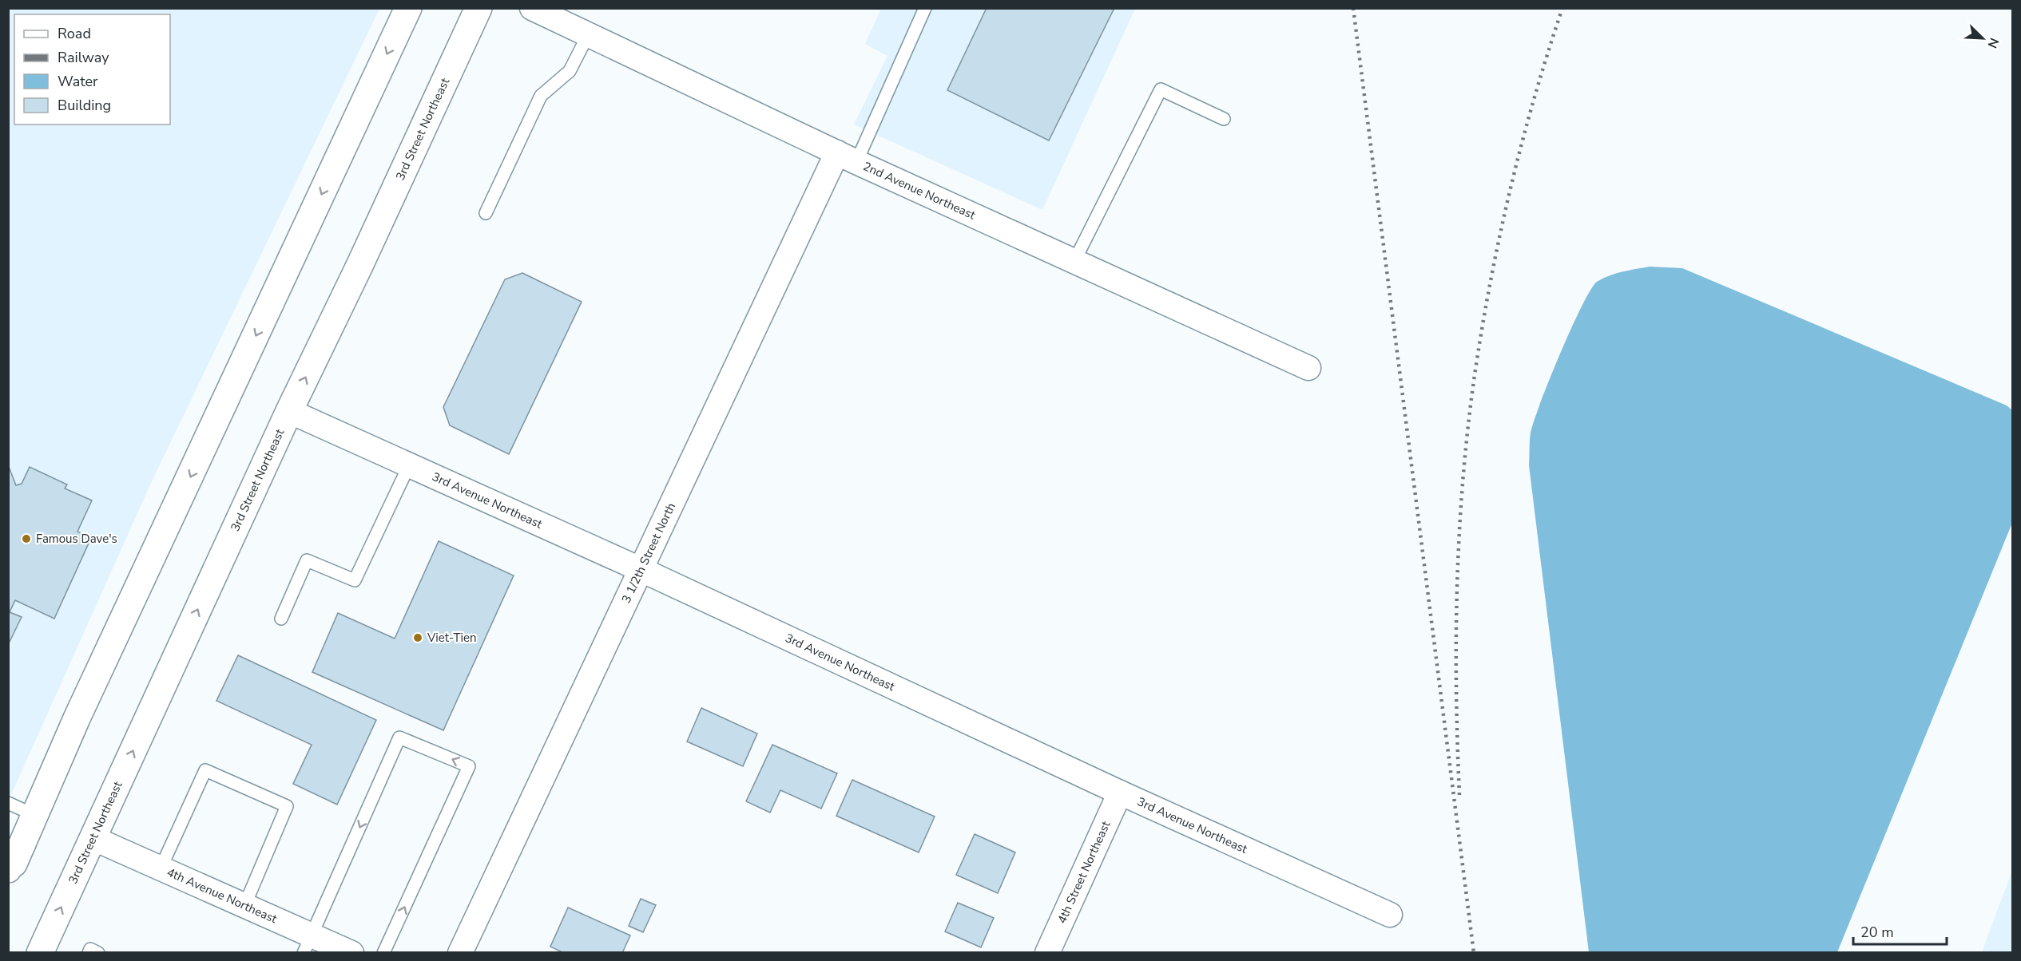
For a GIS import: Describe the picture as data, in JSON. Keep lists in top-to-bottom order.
{
  "streets": {
    "main road": ["3rd Street Northeast"],
    "street": [
      "2nd Avenue Northeast",
      "3rd Avenue Northeast",
      "3 1/2th Street North",
      "4th Street Northeast",
      "4th Avenue Northeast"
    ]
  },
  "crossings": [
    ["3rd Street Northeast", "3rd Avenue Northeast"],
    ["3rd Street Northeast", "4th Avenue Northeast"],
    ["2nd Avenue Northeast", "3 1/2th Street North"],
    ["3rd Avenue Northeast", "3 1/2th Street North"],
    ["3rd Avenue Northeast", "4th Street Northeast"]
  ],
  "places": ["Famous Dave's", "Viet-Tien"],
  "legend": [
    "Road",
    "Railway",
    "Water",
    "Building"
  ],
  "scale_bar": "20 m",
  "north": "bottom right"
}
